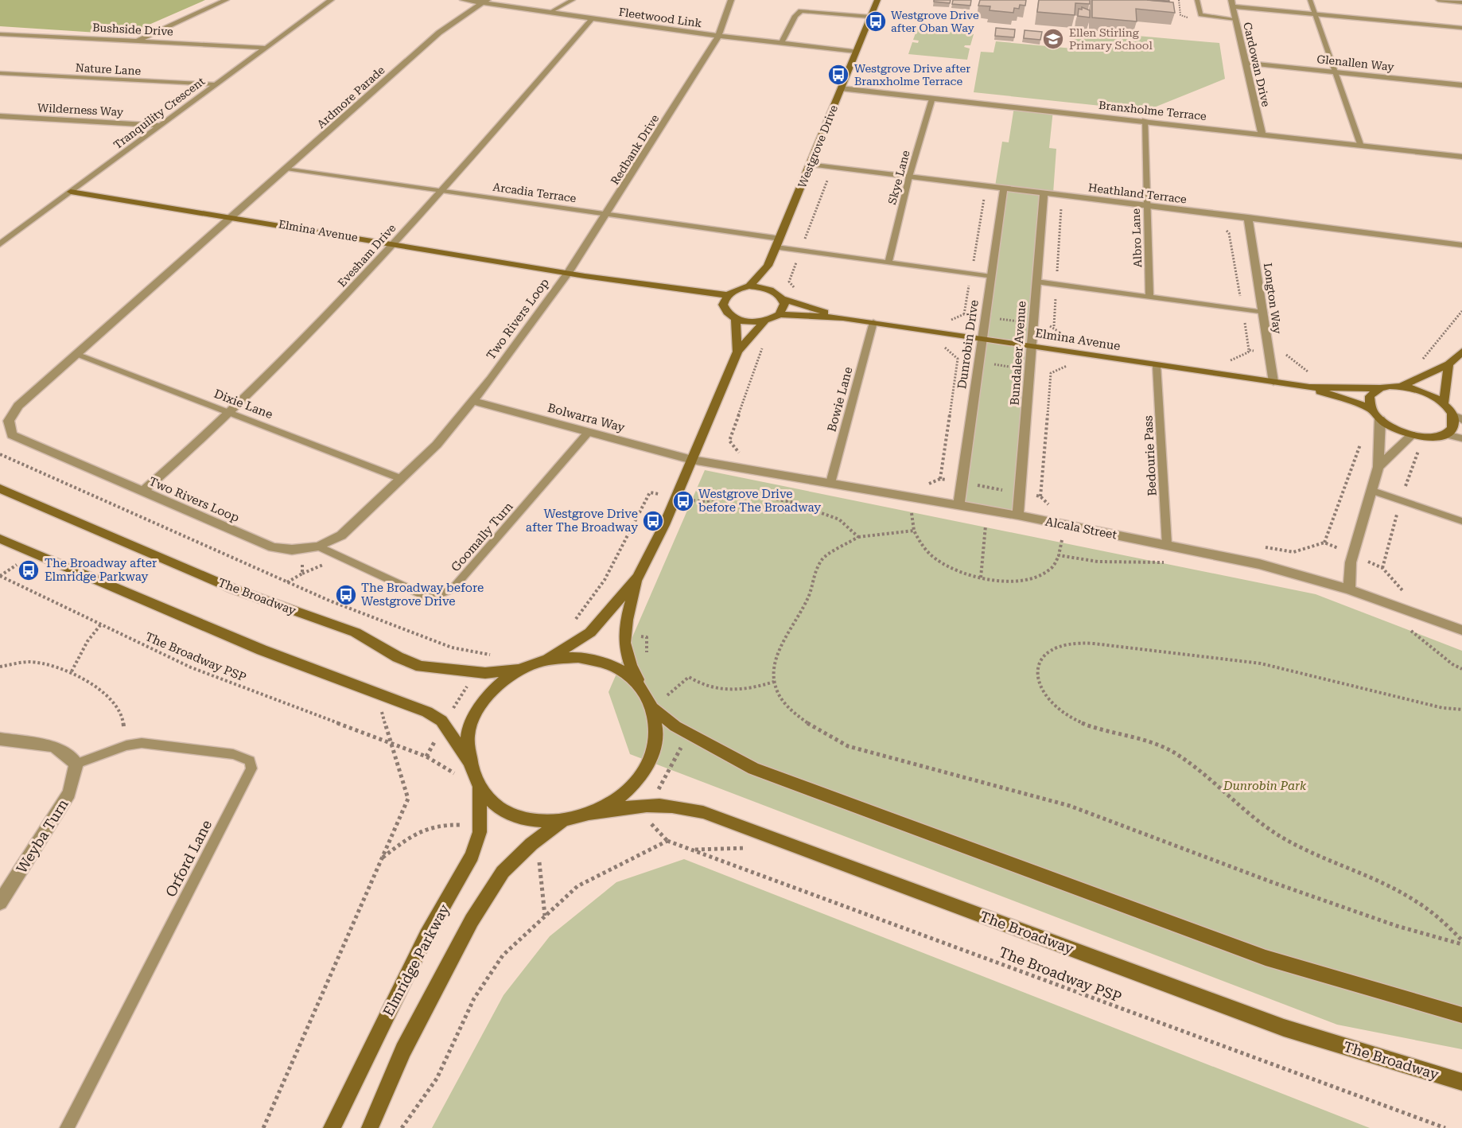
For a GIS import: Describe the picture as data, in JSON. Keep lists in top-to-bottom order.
{
  "streets": {
    "street": [
      "Fleetwood Link",
      "Bushside Drive",
      "Glenallen Way",
      "Cardowan Drive",
      "Ardmore Parade",
      "Wilderness Way",
      "Branxholme Terrace",
      "Tranquility Crescent",
      "Westgrove Drive",
      "Redbank Drive",
      "Heathland Terrace",
      "Elmina Avenue",
      "Evesham Drive",
      "Longton Way",
      "Two Rivers Loop",
      "Dunrobin Drive",
      "Bundaleer Avenue",
      "Bolwarra Way",
      "Alcala Street",
      "The Broadway",
      "Weyba Turn",
      "Elmridge Parkway"
    ],
    "lane": [
      "Nature Lane",
      "Skye Lane",
      "Arcadia Terrace",
      "Albro Lane",
      "Bowie Lane",
      "Dixie Lane",
      "Bedourie Pass",
      "Goomally Turn",
      "Orford Lane"
    ],
    "path": ["The Broadway PSP"]
  },
  "crossings": [
    ["Fleetwood Link", "Ardmore Parade"],
    ["Fleetwood Link", "Westgrove Drive"],
    ["Fleetwood Link", "Redbank Drive"],
    ["Fleetwood Link", "Evesham Drive"],
    ["Bushside Drive", "Tranquility Crescent"],
    ["Glenallen Way", "Cardowan Drive"],
    ["Cardowan Drive", "Branxholme Terrace"],
    ["Nature Lane", "Tranquility Crescent"],
    ["Ardmore Parade", "Arcadia Terrace"],
    ["Ardmore Parade", "Elmina Avenue"],
    ["Ardmore Parade", "Two Rivers Loop"],
    ["Wilderness Way", "Tranquility Crescent"],
    ["Branxholme Terrace", "Westgrove Drive"],
    ["Branxholme Terrace", "Skye Lane"],
    ["Branxholme Terrace", "Albro Lane"],
    ["Tranquility Crescent", "Elmina Avenue"],
    ["Westgrove Drive", "Arcadia Terrace"],
    ["Westgrove Drive", "Heathland Terrace"],
    ["Westgrove Drive", "Elmina Avenue"],
    ["Redbank Drive", "Arcadia Terrace"],
    ["Redbank Drive", "Elmina Avenue"],
    ["Redbank Drive", "Two Rivers Loop"],
    ["Skye Lane", "Heathland Terrace"],
    ["Arcadia Terrace", "Evesham Drive"],
    ["Heathland Terrace", "Albro Lane"],
    ["Heathland Terrace", "Longton Way"],
    ["Heathland Terrace", "Dunrobin Drive"],
    ["Heathland Terrace", "Bundaleer Avenue"],
    ["Elmina Avenue", "Evesham Drive"],
    ["Elmina Avenue", "Longton Way"],
    ["Elmina Avenue", "Two Rivers Loop"],
    ["Elmina Avenue", "Dunrobin Drive"],
    ["Elmina Avenue", "Bundaleer Avenue"],
    ["Elmina Avenue", "Bowie Lane"],
    ["Elmina Avenue", "Bedourie Pass"],
    ["Evesham Drive", "Two Rivers Loop"],
    ["Evesham Drive", "Dixie Lane"],
    ["Two Rivers Loop", "Dixie Lane"],
    ["Two Rivers Loop", "Bolwarra Way"],
    ["Two Rivers Loop", "Goomally Turn"],
    ["Dunrobin Drive", "Alcala Street"],
    ["Bundaleer Avenue", "Alcala Street"],
    ["Bowie Lane", "Alcala Street"],
    ["Bolwarra Way", "Alcala Street"],
    ["Bolwarra Way", "Goomally Turn"],
    ["Bedourie Pass", "Alcala Street"],
    ["Weyba Turn", "Orford Lane"]
  ],
  "parks": ["Dunrobin Park"],
  "places": {
    "bus stop": [
      "Westgrove Drive after Oban Way",
      "Westgrove Drive after Branxholme Terrace",
      "Westgrove Drive before The Broadway",
      "Westgrove Drive after The Broadway",
      "The Broadway after Elmridge Parkway",
      "The Broadway before Westgrove Drive"
    ],
    "school or university": ["Ellen Stirling Primary School"]
  }
}
